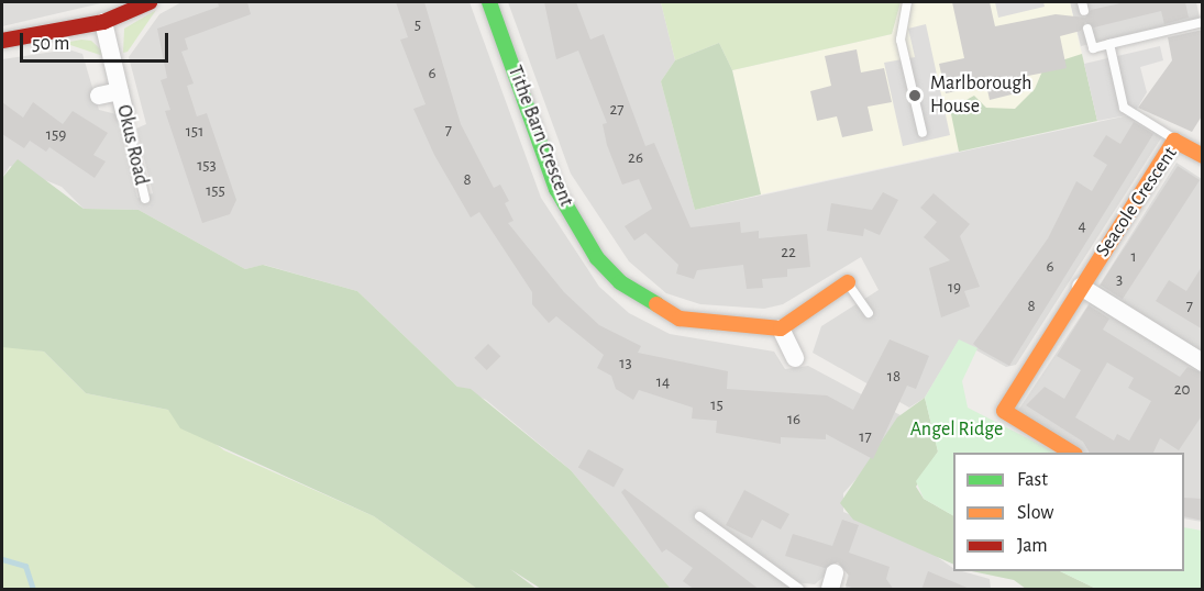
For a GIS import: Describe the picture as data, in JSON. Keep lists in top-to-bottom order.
{
  "streets": {
    "street": ["Tithe Barn Crescent", "Okus Road", "Seacole Crescent"]
  },
  "parks": ["Angel Ridge"],
  "places": ["Marlborough House"],
  "house_numbers": [
    "5",
    "6",
    "27",
    "7",
    "151",
    "159",
    "26",
    "153",
    "8",
    "155",
    "4",
    "22",
    "1",
    "6",
    "3",
    "19",
    "8",
    "7",
    "13",
    "18",
    "14",
    "20",
    "15",
    "16",
    "17"
  ],
  "legend": ["Fast", "Slow", "Jam"],
  "scale_bar": "50 m"
}
